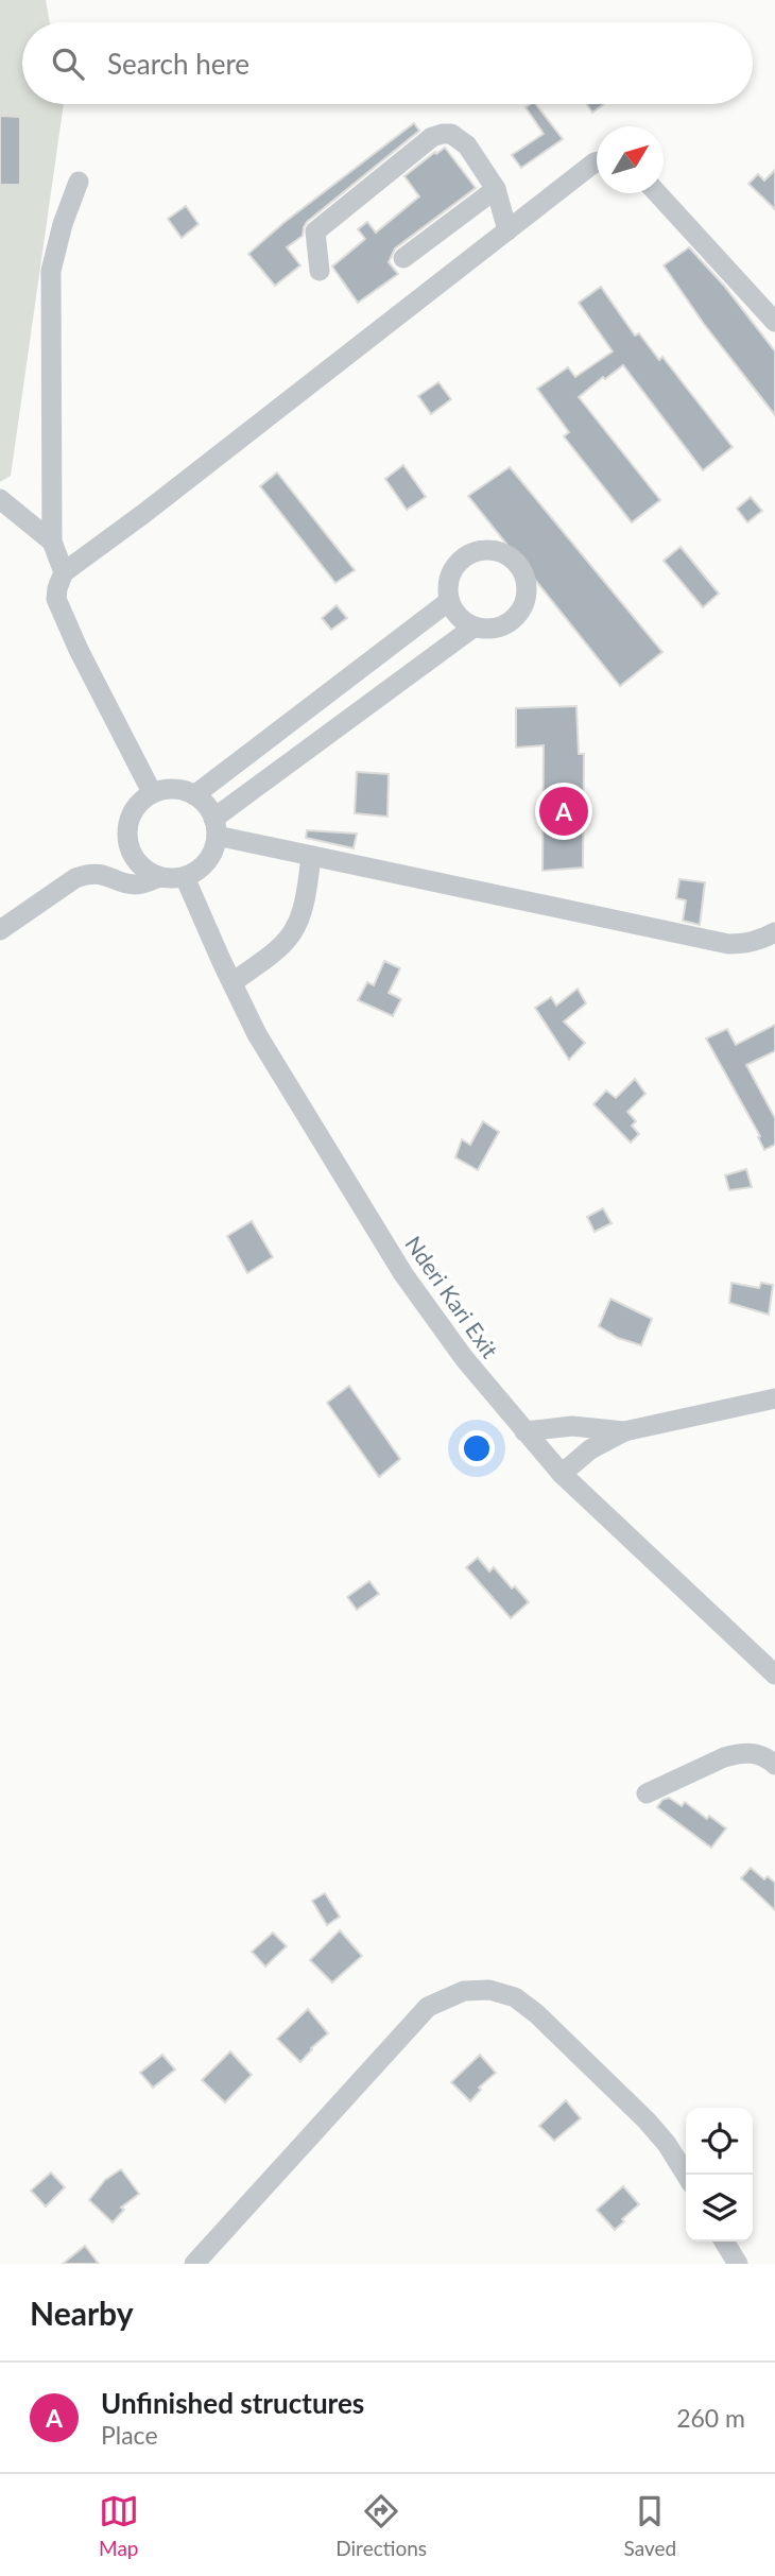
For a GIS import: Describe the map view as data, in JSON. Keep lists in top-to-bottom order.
{
  "streets": {
    "street": ["Nderi Kari Exit"]
  },
  "north": "top right",
  "page": {
    "search": "Search here",
    "pins": "A",
    "heading": "Nearby",
    "list": [
      {
        "mark": "A",
        "name": "Unfinished structures",
        "note": "Place",
        "value": "260 m"
      }
    ],
    "nav": ["Map", "Directions", "Saved"]
  }
}
